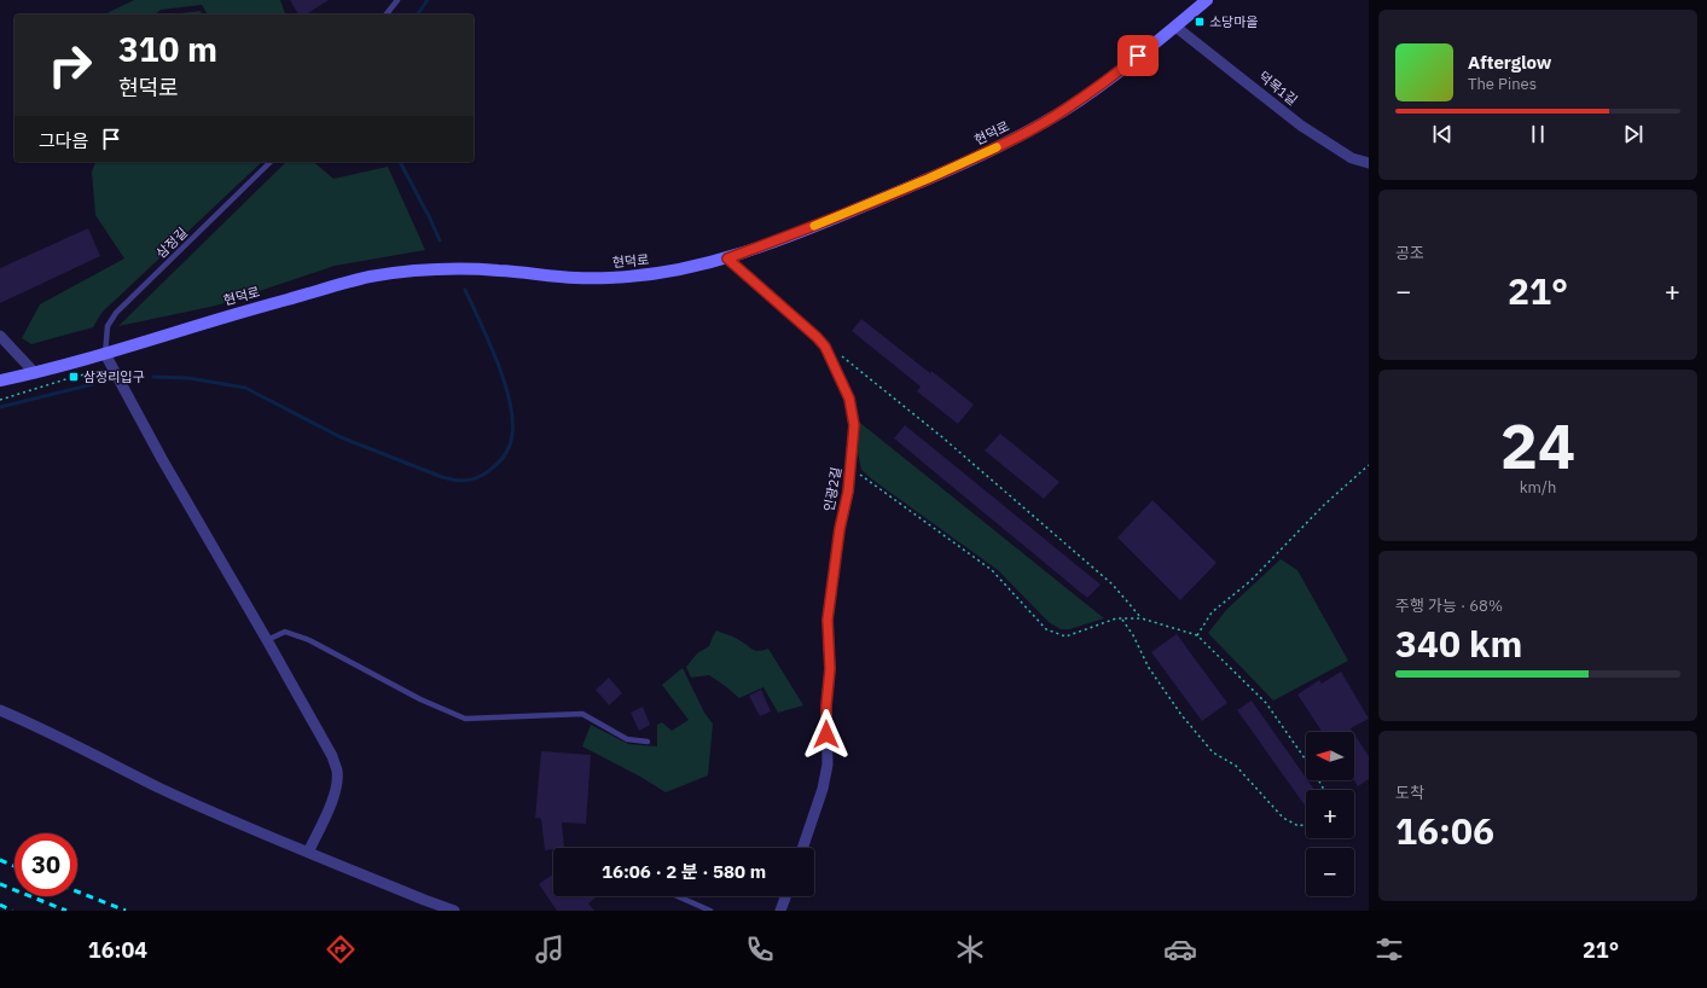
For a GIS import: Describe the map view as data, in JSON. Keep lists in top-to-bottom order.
{
  "streets": {
    "main road": ["현덕로"],
    "street": ["덕목1길", "인광2길"],
    "lane": ["삼정길"]
  },
  "crossings": [
    ["덕목1길", "현덕로"],
    ["현덕로", "삼정길"],
    ["현덕로", "인광2길"]
  ],
  "places": {
    "transit": ["소당마을", "삼정리입구"]
  },
  "north": "left",
  "page": {
    "turn": ["310 m", "현덕로"],
    "song": ["Afterglow", "The Pines"],
    "then": "그다음",
    "tile": [
      "공조",
      ["24", "km/h"],
      ["주행 가능 · 68%", "340 km"],
      ["도착", "16:06"]
    ],
    "heat": ["−", "21°", "+"],
    "map_buttons": ["+", "−"],
    "limit": "30",
    "trip": "16:06 · 2 분 · 580 m",
    "tabs": ["16:04", "21°"]
  }
}
